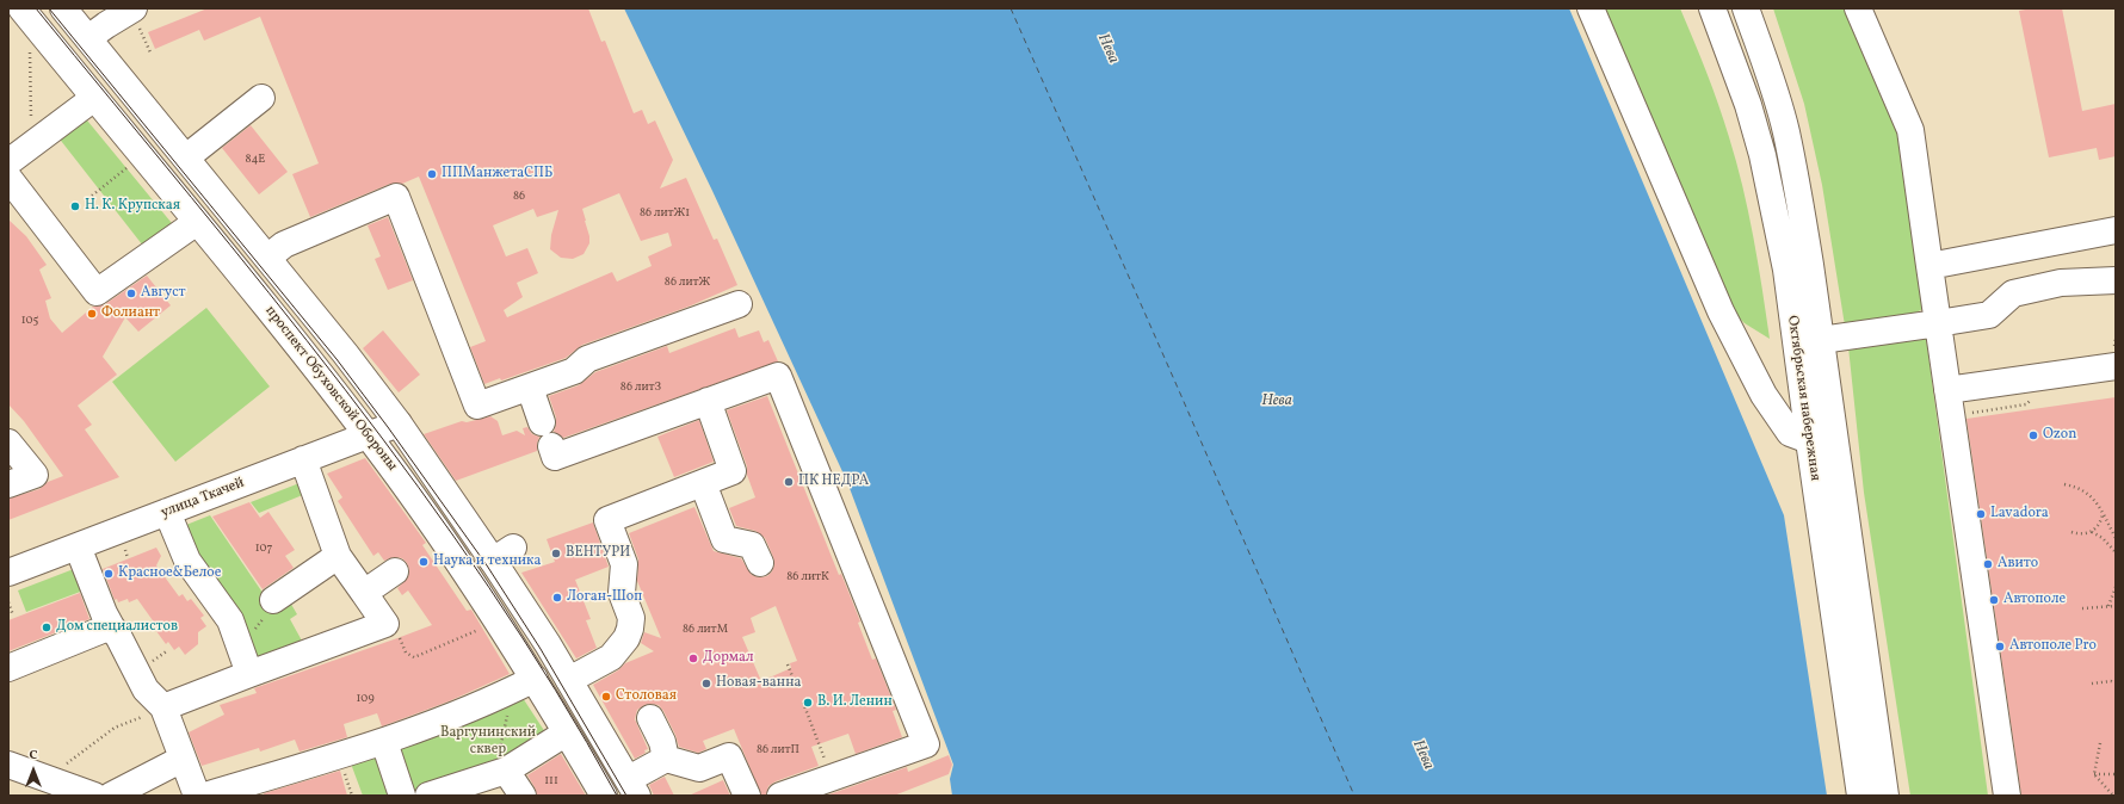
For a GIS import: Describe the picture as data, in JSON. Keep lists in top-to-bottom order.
{
  "streets": {
    "main road": ["проспект Обуховской Обороны", "Октябрьская набережная", "улица Ткачей"]
  },
  "crossings": [
    ["проспект Обуховской Обороны", "улица Ткачей"]
  ],
  "water": ["Нева"],
  "parks": ["Варгунинский сквер"],
  "places": [
    "ППМанжетаСПБ",
    "Н. К. Крупская",
    "Август",
    "Фолиант",
    "Ozon",
    "ПК НЕДРА",
    "Lavadora",
    "ВЕНТУРИ",
    "Наука и техника",
    "Авито",
    "Красное&Белое",
    "Логан-Шоп",
    "Автополе",
    "Дом специалистов",
    "Автополе Pro",
    "Дормал",
    "Новая-ванна",
    "Столовая",
    "В. И. Ленин"
  ],
  "house_numbers": [
    "84Е",
    "86",
    "86 литЖ1",
    "86 литЖ",
    "105",
    "86 литЗ",
    "107",
    "86 литК",
    "86 литМ",
    "109",
    "86 литП",
    "111"
  ],
  "north": "top"
}
